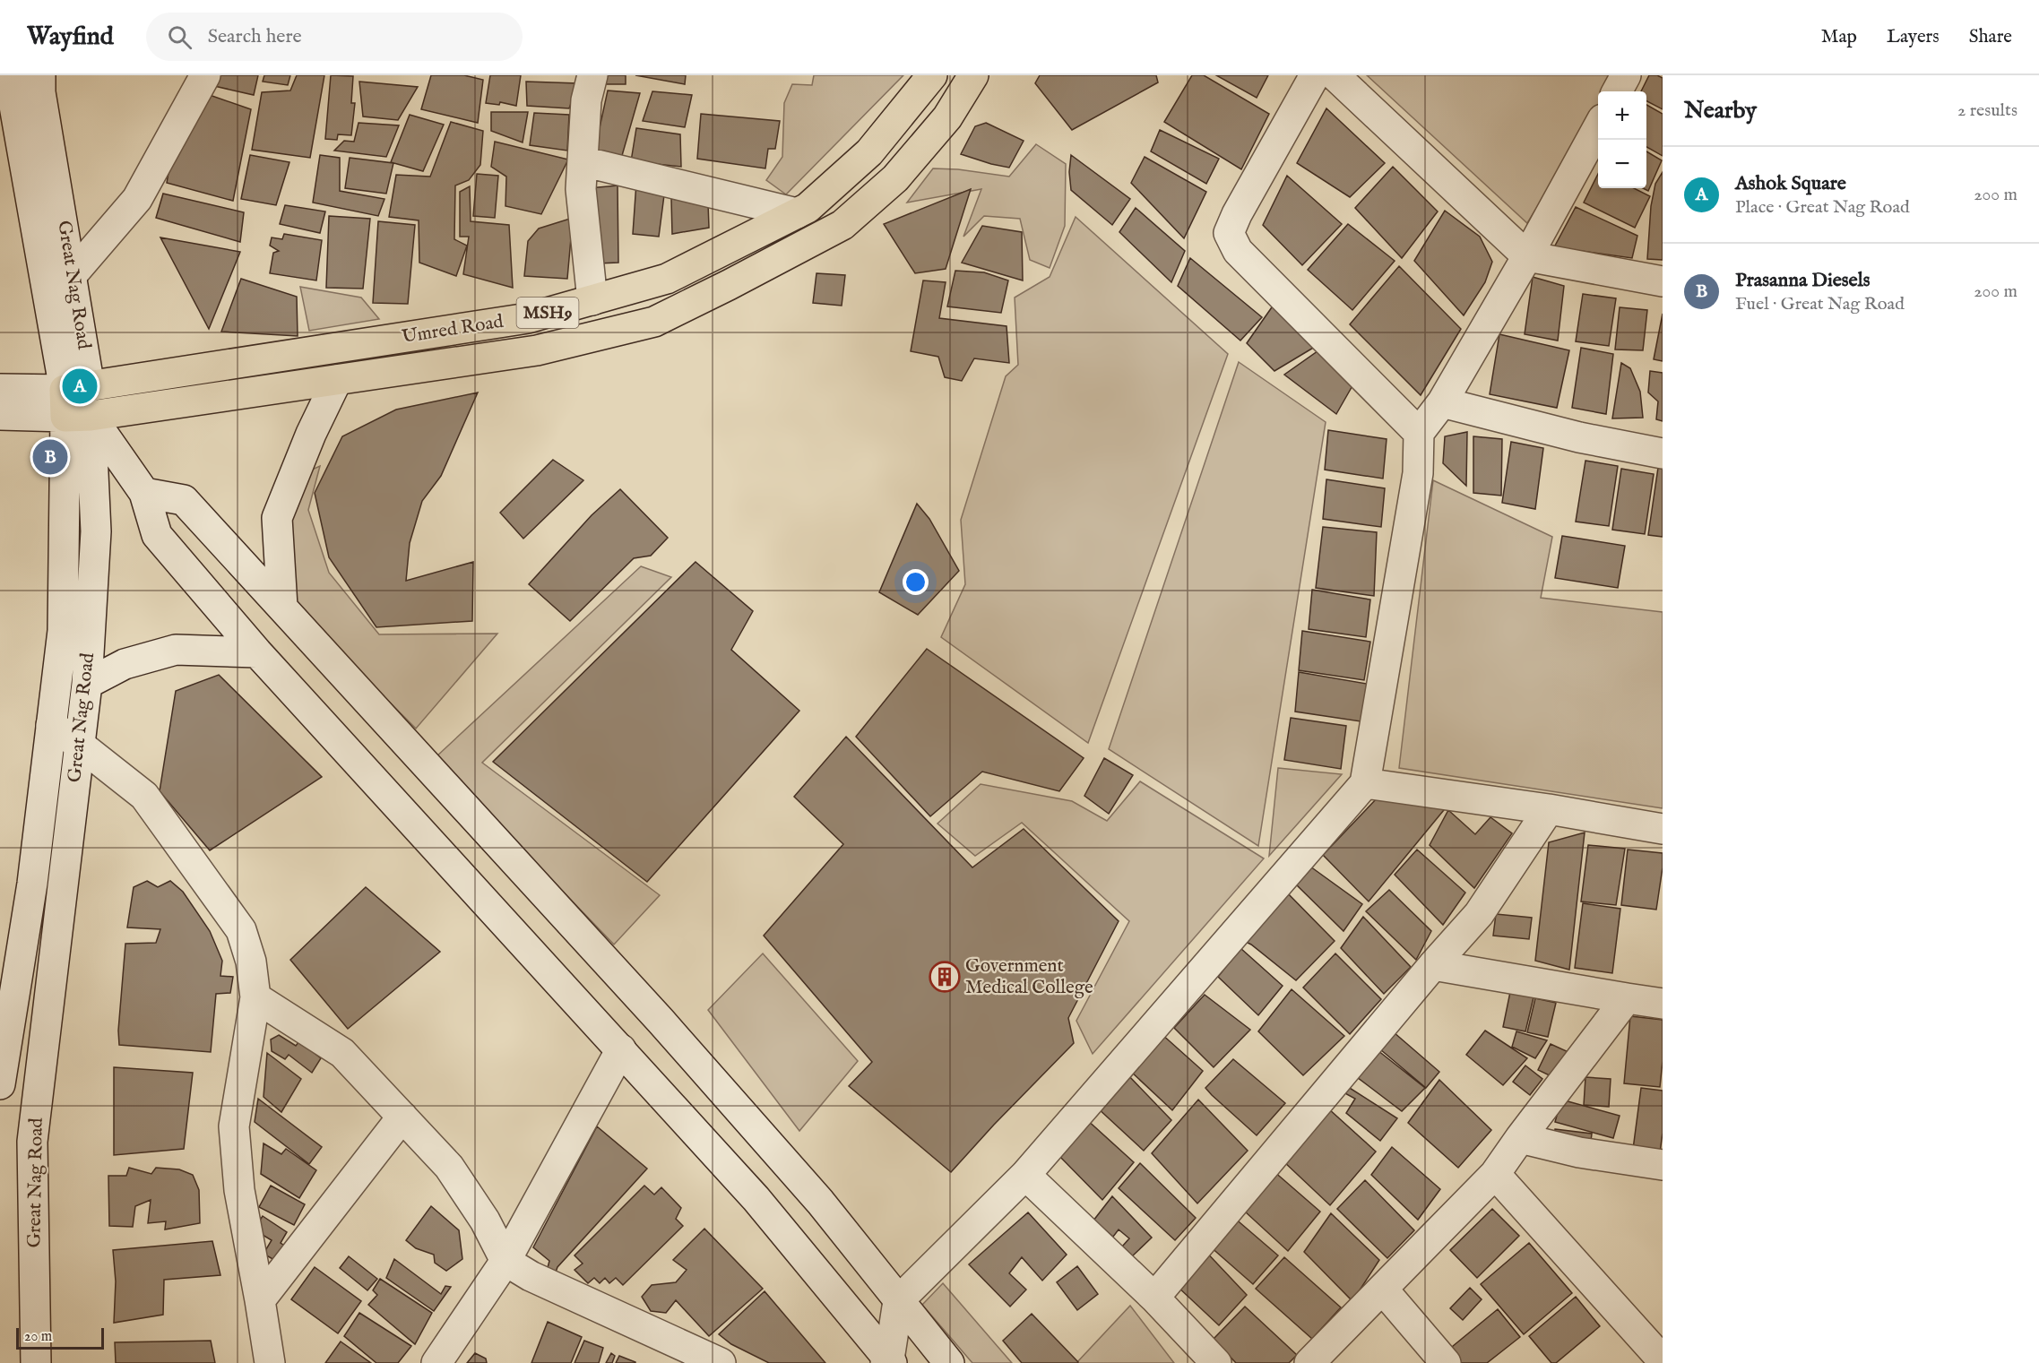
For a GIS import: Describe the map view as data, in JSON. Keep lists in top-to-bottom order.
{
  "streets": {
    "main road": ["MSH9", "Umred Road"],
    "street": ["Great Nag Road"]
  },
  "crossings": [
    ["Great Nag Road", "Umred Road"]
  ],
  "places": {
    "building": ["Government Medical College"]
  },
  "scale_bar": "20 m",
  "page": {
    "header": "Wayfind",
    "search": "Search here",
    "nav": ["Map", "Layers", "Share"],
    "heading": ["Nearby", "2 results"],
    "map_buttons": ["+", "−"],
    "list": [
      {
        "mark": "A",
        "name": "Ashok Square",
        "note": "Place · Great Nag Road",
        "value": "200 m"
      },
      {
        "mark": "B",
        "name": "Prasanna Diesels",
        "note": "Fuel · Great Nag Road",
        "value": "200 m"
      }
    ],
    "pins": ["A", "B"],
    "scale": "20 m"
  }
}
